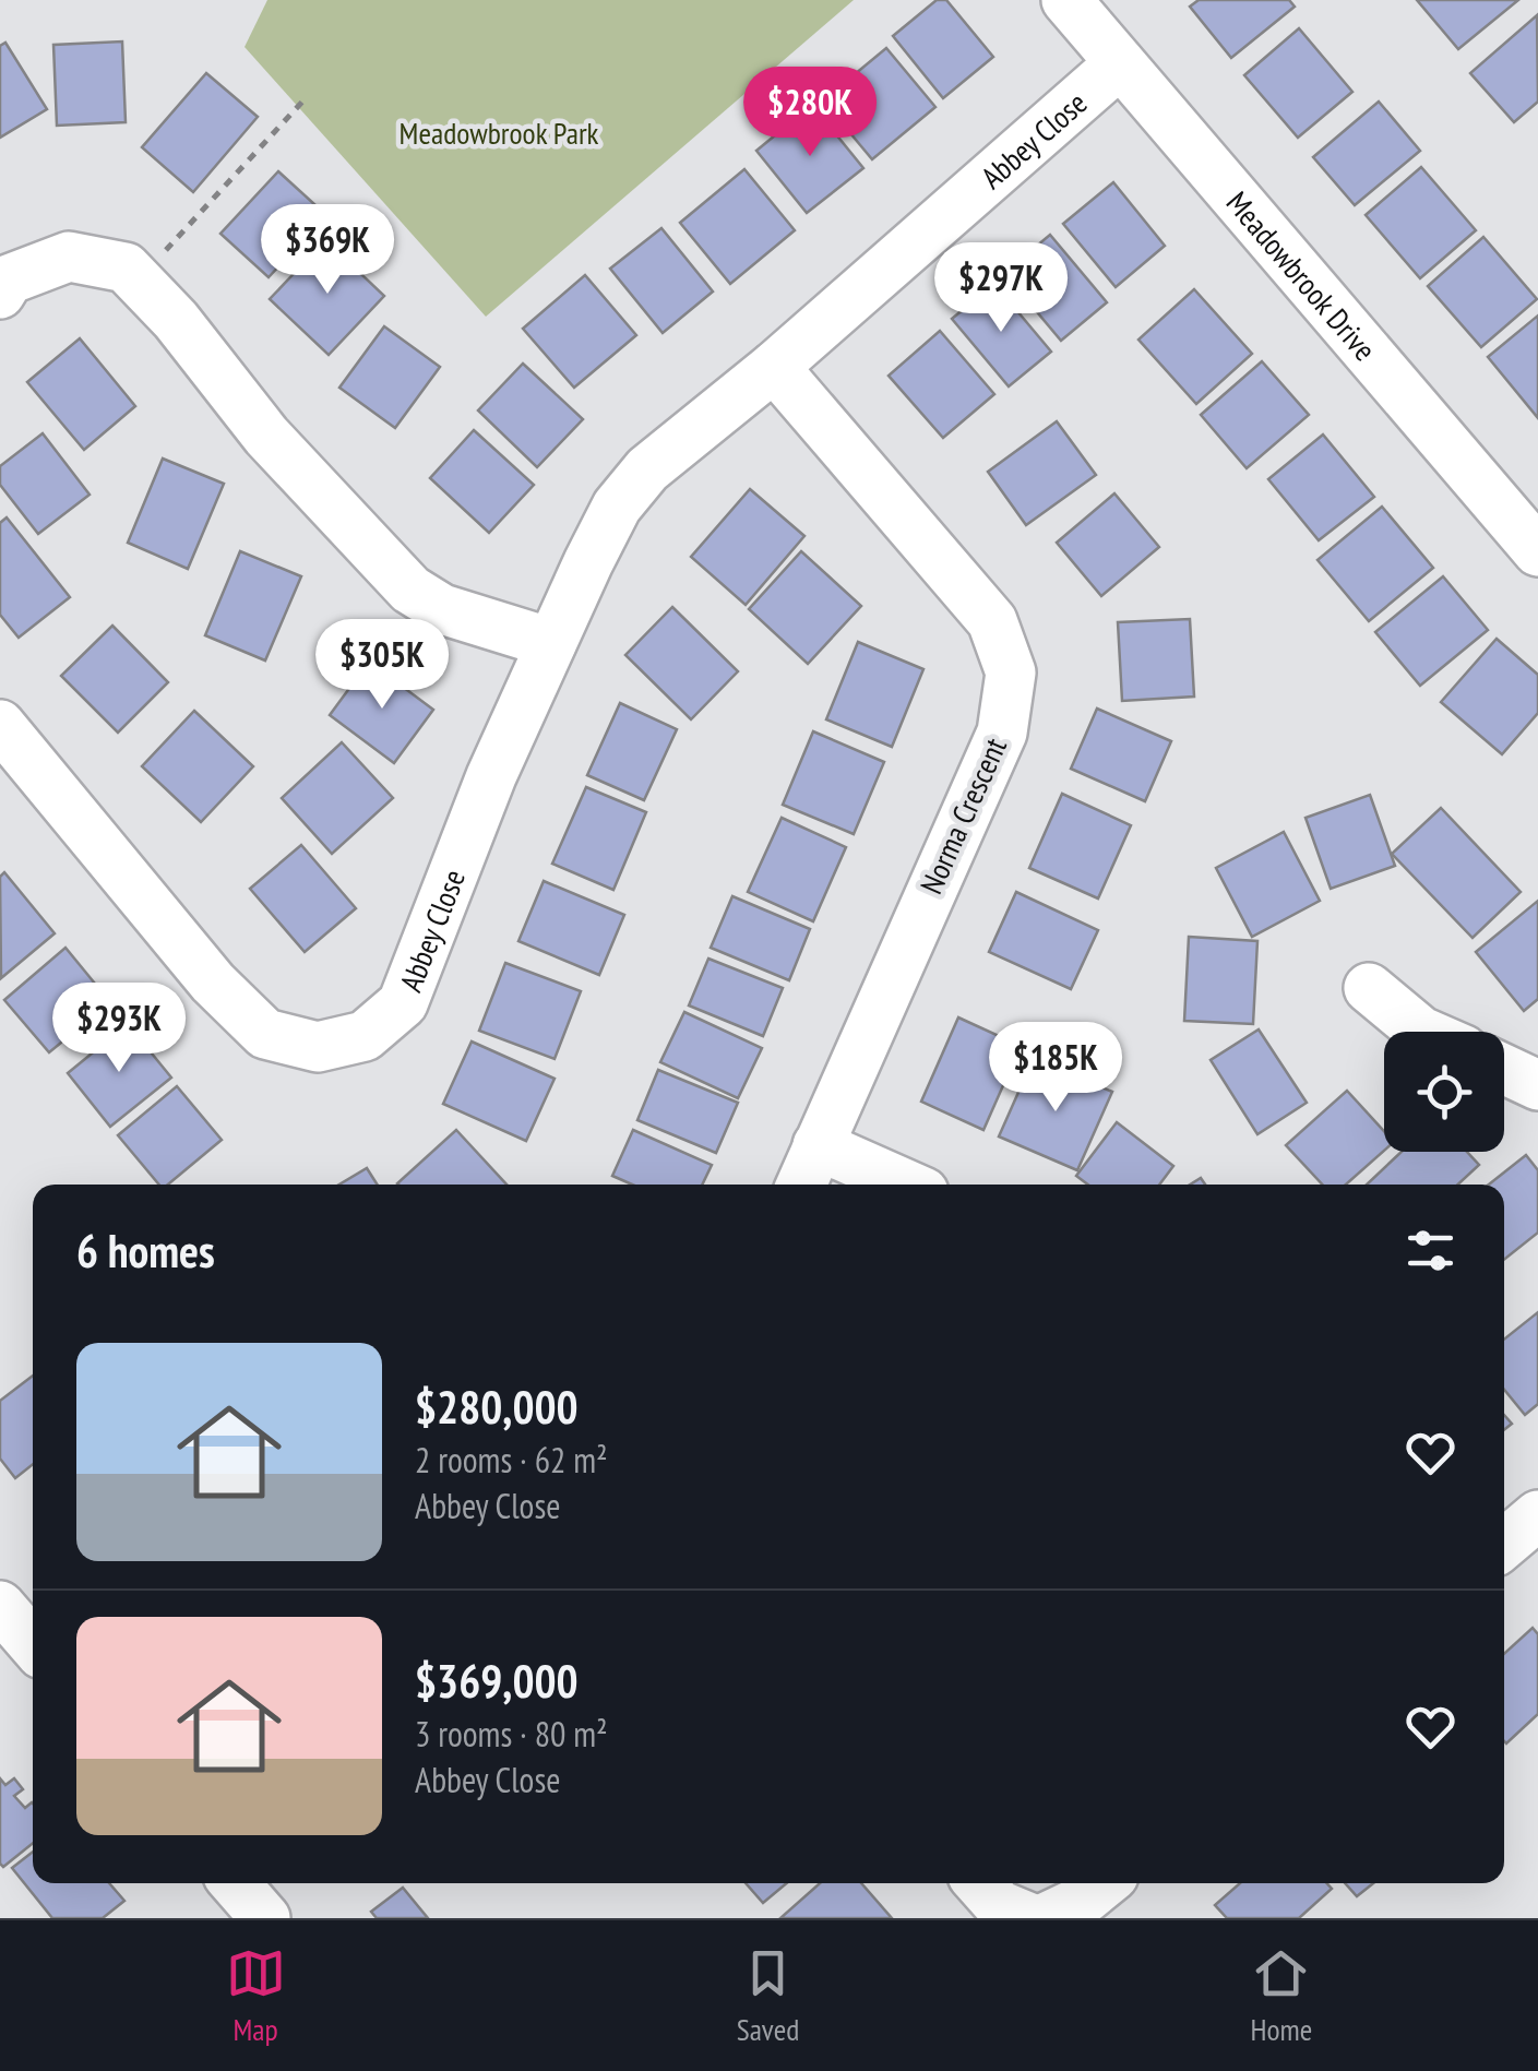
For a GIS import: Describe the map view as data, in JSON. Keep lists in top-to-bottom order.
{
  "streets": {
    "street": ["Abbey Close", "Meadowbrook Drive", "Norma Crescent"]
  },
  "crossings": [
    ["Abbey Close", "Meadowbrook Drive"],
    ["Abbey Close", "Norma Crescent"]
  ],
  "parks": ["Meadowbrook Park"],
  "page": {
    "price": [
      "$280K",
      "$369K",
      "$297K",
      "$305K",
      "$293K",
      "$185K"
    ],
    "heading": "6 homes",
    "list": [
      {
        "name": "$280,000",
        "note": "2 rooms · 62 m² · Abbey Close"
      },
      {
        "name": "$369,000",
        "note": "3 rooms · 80 m² · Abbey Close"
      }
    ],
    "tabs": ["Map", "Saved", "Home"]
  }
}
